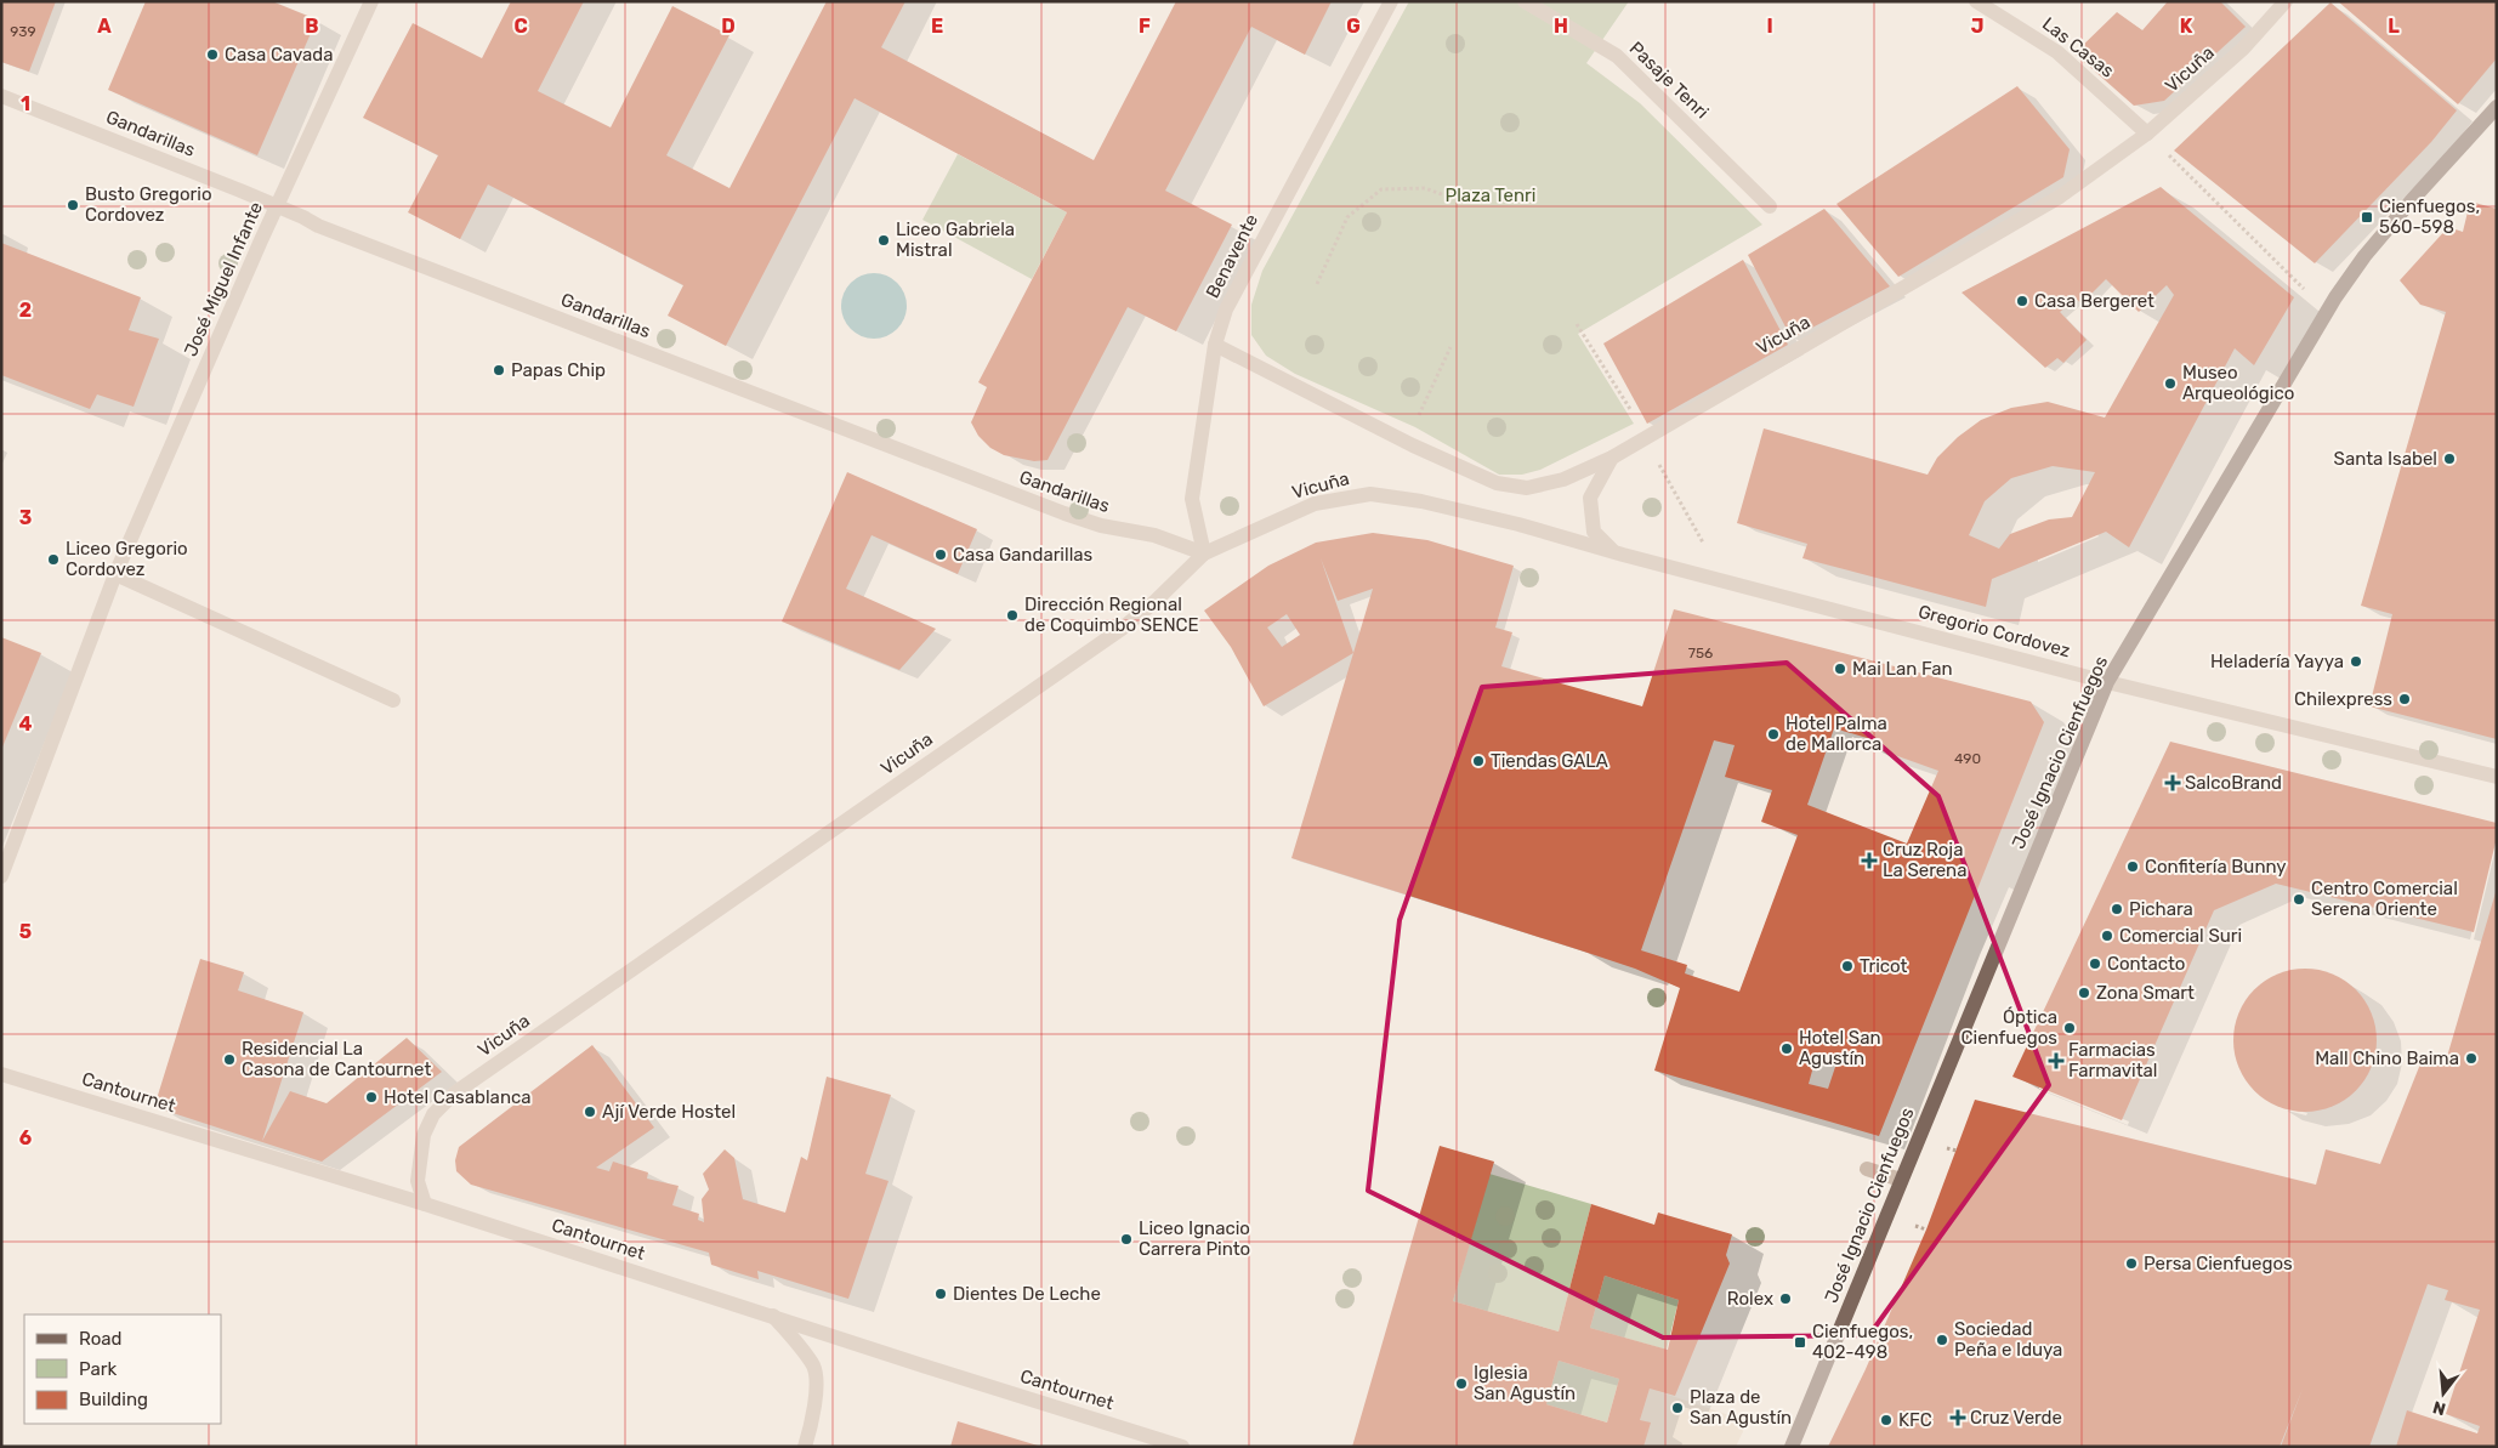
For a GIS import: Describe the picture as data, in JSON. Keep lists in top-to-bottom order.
{
  "streets": {
    "main road": ["José Ignacio Cienfuegos"],
    "street": [
      "Las Casas",
      "Vicuña",
      "Pasaje Tenri",
      "Gandarillas",
      "Benavente",
      "José Miguel Infante",
      "Gregorio Cordovez",
      "Cantournet"
    ]
  },
  "crossings": [
    ["Las Casas", "Vicuña"],
    ["Vicuña", "Gandarillas"],
    ["Vicuña", "Benavente"],
    ["Vicuña", "Gregorio Cordovez"],
    ["Vicuña", "Cantournet"],
    ["Gandarillas", "Benavente"],
    ["Gandarillas", "José Miguel Infante"],
    ["Gregorio Cordovez", "José Ignacio Cienfuegos"]
  ],
  "parks": ["Plaza Tenri"],
  "places": {
    "other": [
      "Casa Cavada",
      "Busto Gregorio Cordovez",
      "Liceo Gabriela Mistral",
      "Casa Bergeret",
      "Papas Chip",
      "Museo Arqueológico",
      "Santa Isabel",
      "Casa Gandarillas",
      "Liceo Gregorio Cordovez",
      "Dirección Regional de Coquimbo SENCE",
      "Heladería Yayya",
      "Mai Lan Fan",
      "Chilexpress",
      "Hotel Palma de Mallorca",
      "Tiendas GALA",
      "Confitería Bunny",
      "Centro Comercial Serena Oriente",
      "Pichara",
      "Comercial Suri",
      "Contacto",
      "Tricot",
      "Zona Smart",
      "Óptica Cienfuegos",
      "Hotel San Agustín",
      "Mall Chino Baima",
      "Residencial La Casona de Cantournet",
      "Hotel Casablanca",
      "Ají Verde Hostel",
      "Liceo Ignacio Carrera Pinto",
      "Persa Cienfuegos",
      "Dientes De Leche",
      "Rolex",
      "Sociedad Peña e Iduya",
      "Iglesia San Agustín",
      "Plaza de San Agustín",
      "KFC"
    ],
    "transit": ["Cienfuegos, 560-598", "Cienfuegos, 402-498"],
    "health": [
      "SalcoBrand",
      "Cruz Roja La Serena",
      "Farmacias Farmavital",
      "Cruz Verde"
    ]
  },
  "house_numbers": ["939", "756", "490"],
  "legend": ["Road", "Park", "Building"],
  "north": "bottom",
  "grid": {
    "columns": [
      "A",
      "B",
      "C",
      "D",
      "E",
      "F",
      "G",
      "H",
      "I",
      "J",
      "K",
      "L"
    ],
    "rows": [
      "1",
      "2",
      "3",
      "4",
      "5",
      "6"
    ]
  }
}
